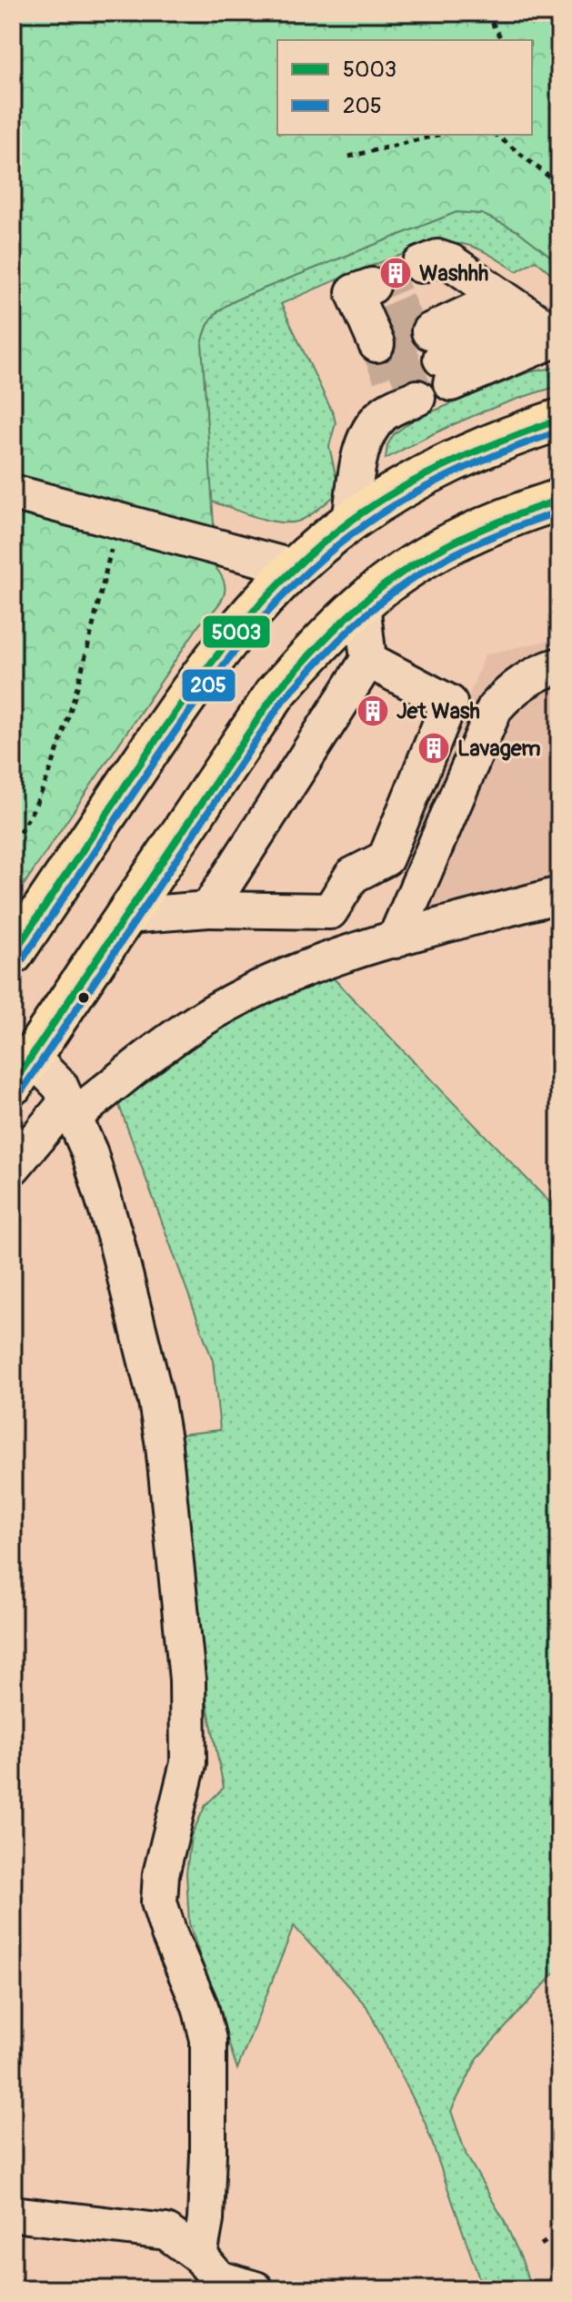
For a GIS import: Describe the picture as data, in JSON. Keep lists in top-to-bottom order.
{
  "places": {
    "building": ["Washhh", "Jet Wash", "Lavagem"]
  },
  "lines": ["transit line 5003", "transit line 205"],
  "legend": ["5003", "205"]
}
